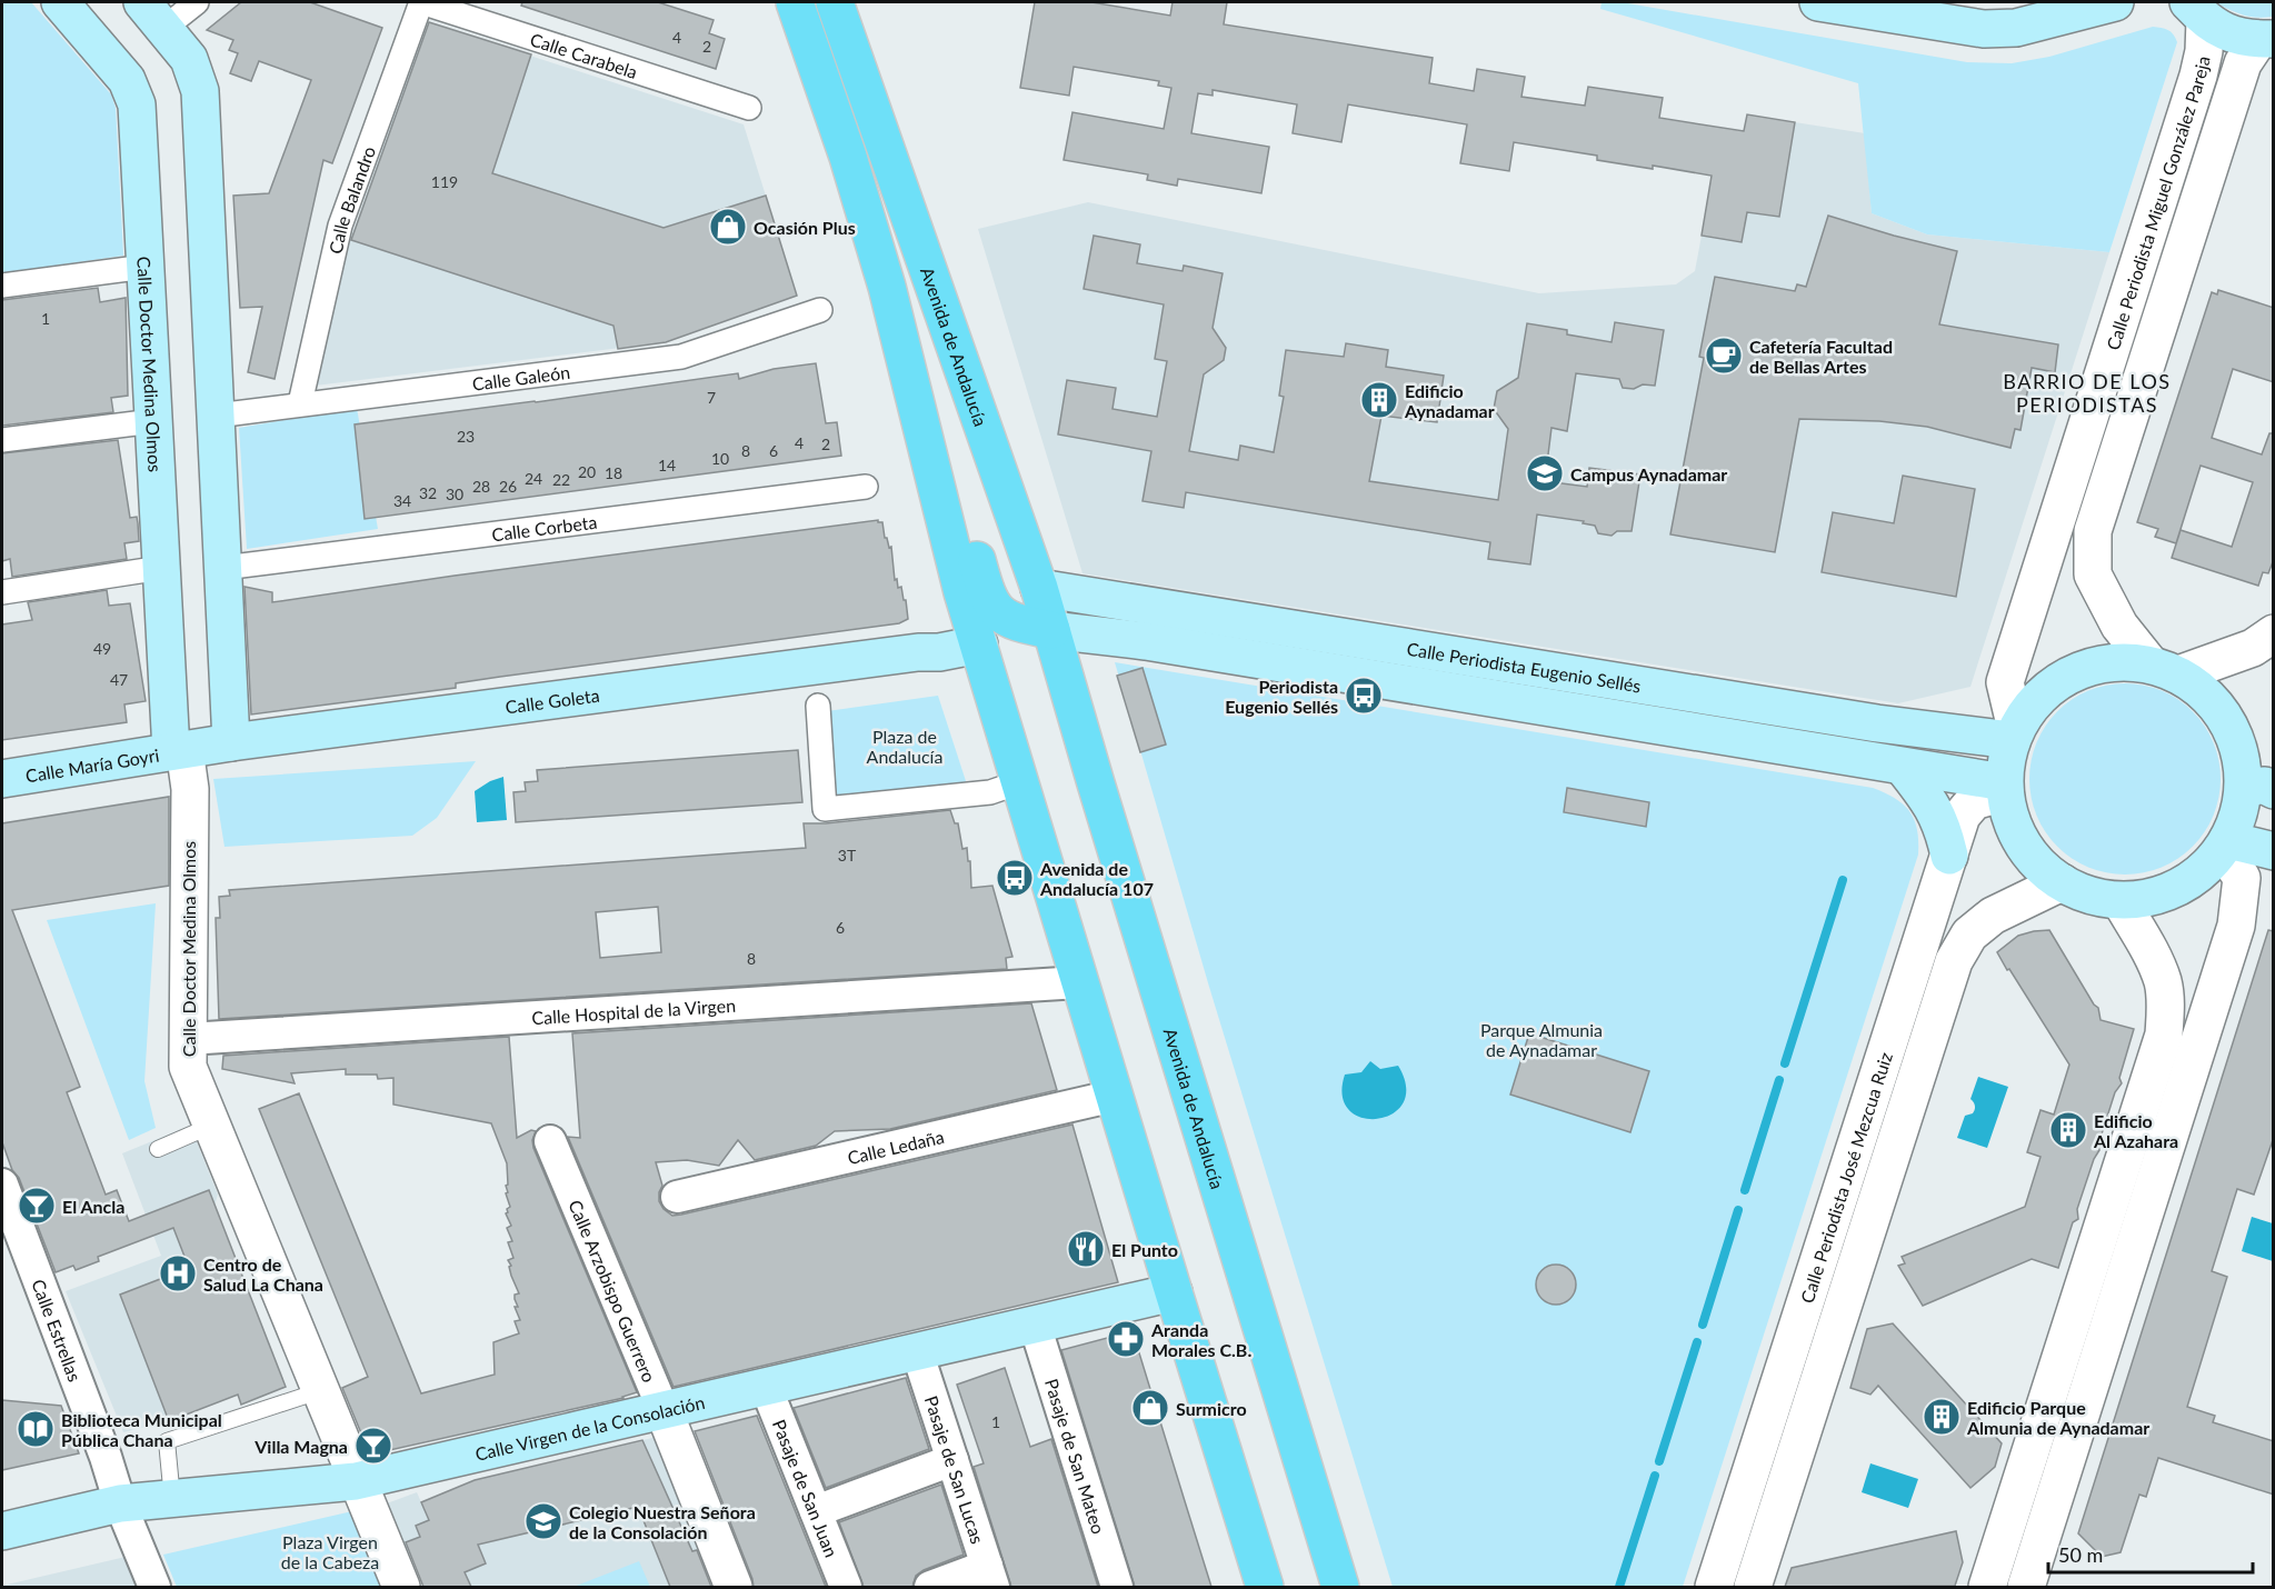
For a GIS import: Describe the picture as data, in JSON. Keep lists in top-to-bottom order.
{
  "streets": {
    "main road": [
      "Avenida de Andalucía",
      "Calle Doctor Medina Olmos",
      "Calle Periodista Eugenio Sellés",
      "Calle Goleta",
      "Calle María Goyri",
      "Calle Virgen de la Consolación"
    ],
    "street": [
      "Calle Carabela",
      "Calle Balandro",
      "Calle Periodista Miguel González Pareja",
      "Calle Galeón",
      "Calle Corbeta",
      "Calle Hospital de la Virgen",
      "Calle Ledaña",
      "Calle Periodista José Mezcua Ruiz",
      "Calle Arzobispo Guerrero",
      "Calle Estrellas",
      "Pasaje de San Mateo",
      "Pasaje de San Lucas",
      "Pasaje de San Juan"
    ]
  },
  "crossings": [
    ["Calle Carabela", "Calle Balandro"],
    ["Calle Balandro", "Calle Galeón"],
    ["Calle Periodista Miguel González Pareja", "Calle Periodista Eugenio Sellés"],
    ["Avenida de Andalucía", "Calle Periodista Eugenio Sellés"],
    ["Calle Doctor Medina Olmos", "Calle Goleta"],
    ["Calle Doctor Medina Olmos", "Calle María Goyri"],
    ["Calle Doctor Medina Olmos", "Calle Hospital de la Virgen"],
    ["Calle Doctor Medina Olmos", "Calle Virgen de la Consolación"],
    ["Calle Periodista Eugenio Sellés", "Calle Periodista José Mezcua Ruiz"],
    ["Calle Goleta", "Calle María Goyri"],
    ["Calle Arzobispo Guerrero", "Calle Virgen de la Consolación"],
    ["Calle Estrellas", "Calle Virgen de la Consolación"],
    ["Calle Virgen de la Consolación", "Pasaje de San Mateo"],
    ["Calle Virgen de la Consolación", "Pasaje de San Lucas"],
    ["Calle Virgen de la Consolación", "Pasaje de San Juan"]
  ],
  "districts": ["BARRIO DE LOS PERIODISTAS"],
  "parks": ["Plaza de Andalucía", "Parque Almunia de Aynadamar", "Plaza Virgen de la Cabeza"],
  "places": {
    "shop": ["Ocasión Plus", "Surmicro"],
    "cafe": ["Cafetería Facultad de Bellas Artes"],
    "building": ["Edificio Aynadamar", "Edificio Al Azahara", "Edificio Parque Almunia de Aynadamar"],
    "school or university": ["Campus Aynadamar", "Colegio Nuestra Señora de la Consolación"],
    "bus stop": ["Periodista Eugenio Sellés", "Avenida de Andalucía 107"],
    "bar": ["El Ancla", "Villa Magna"],
    "restaurant": ["El Punto"],
    "hospital": ["Centro de Salud La Chana"],
    "pharmacy": ["Aranda Morales C.B."],
    "library": ["Biblioteca Municipal Pública Chana"]
  },
  "house_numbers": [
    "4",
    "2",
    "119",
    "1",
    "7",
    "23",
    "4",
    "2",
    "8",
    "6",
    "10",
    "14",
    "20",
    "18",
    "24",
    "22",
    "28",
    "26",
    "32",
    "30",
    "34",
    "49",
    "47",
    "3T",
    "6",
    "8",
    "1"
  ],
  "scale_bar": "50 m"
}
